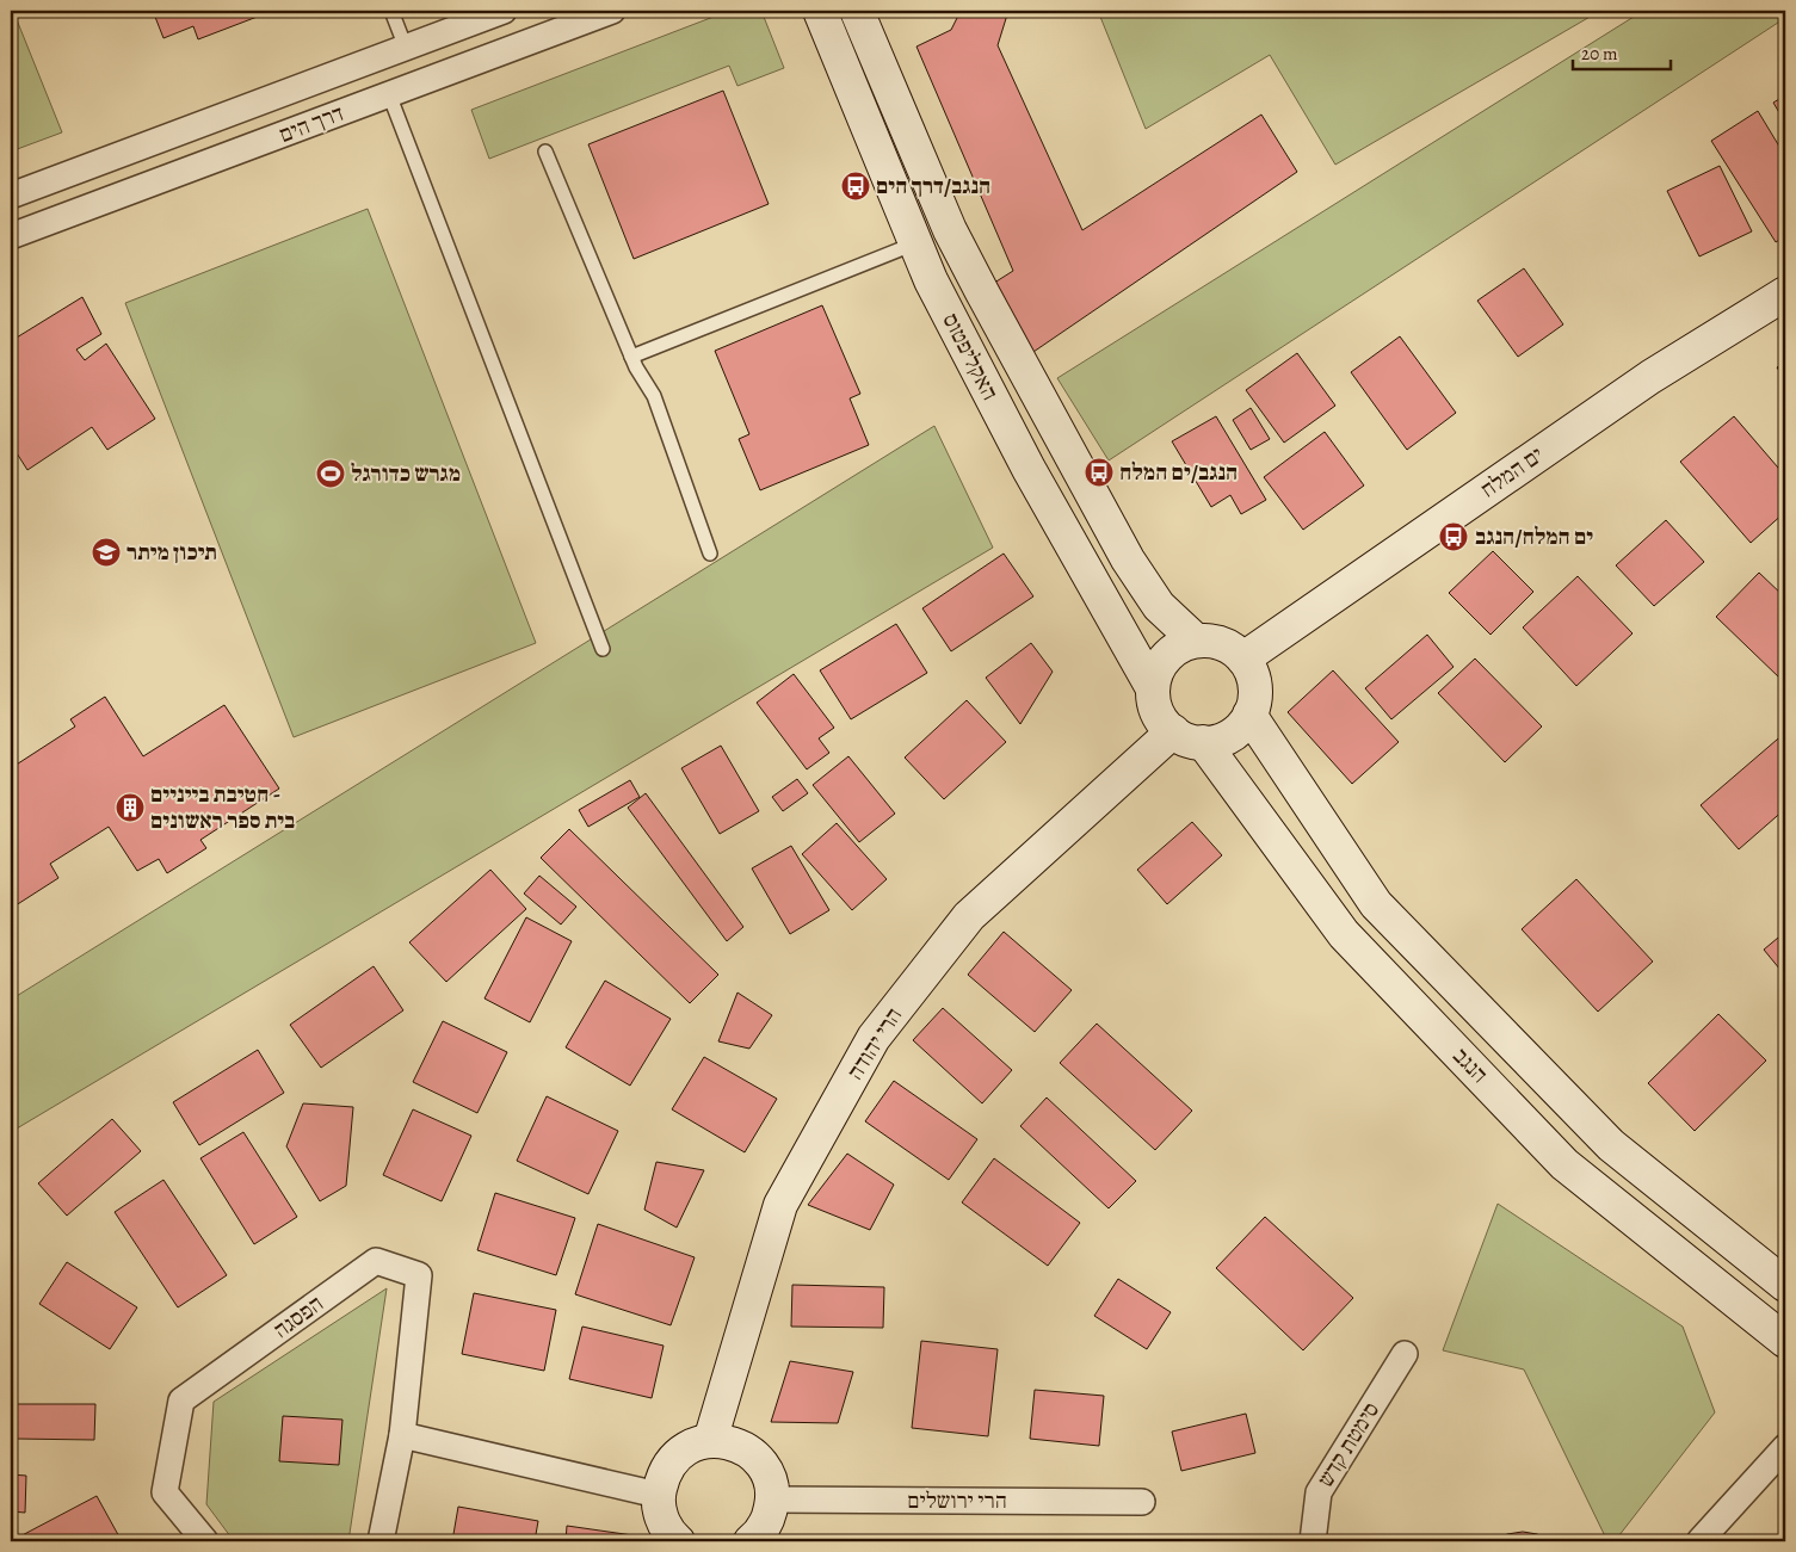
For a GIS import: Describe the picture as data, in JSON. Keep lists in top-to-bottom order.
{
  "streets": {
    "street": [
      "דרך הים",
      "האקליפטוס",
      "ים המלח",
      "הרי יהודה",
      "הנגב",
      "הפסגה",
      "סימטת קדש",
      "הרי ירושלים"
    ]
  },
  "crossings": [
    ["האקליפטוס", "ים המלח"],
    ["האקליפטוס", "הרי יהודה"],
    ["האקליפטוס", "הנגב"],
    ["ים המלח", "הרי יהודה"],
    ["ים המלח", "הנגב"],
    ["הרי יהודה", "הנגב"]
  ],
  "places": {
    "bus stop": ["הנגב/דרך הים", "הנגב/ים המלח", "ים המלח/הנגב"],
    "sports": ["מגרש כדורגל"],
    "school or university": ["תיכון מיתר"],
    "building": ["חטיבת בייניים - בית ספר ראשונים"]
  },
  "scale_bar": "20 m"
}
